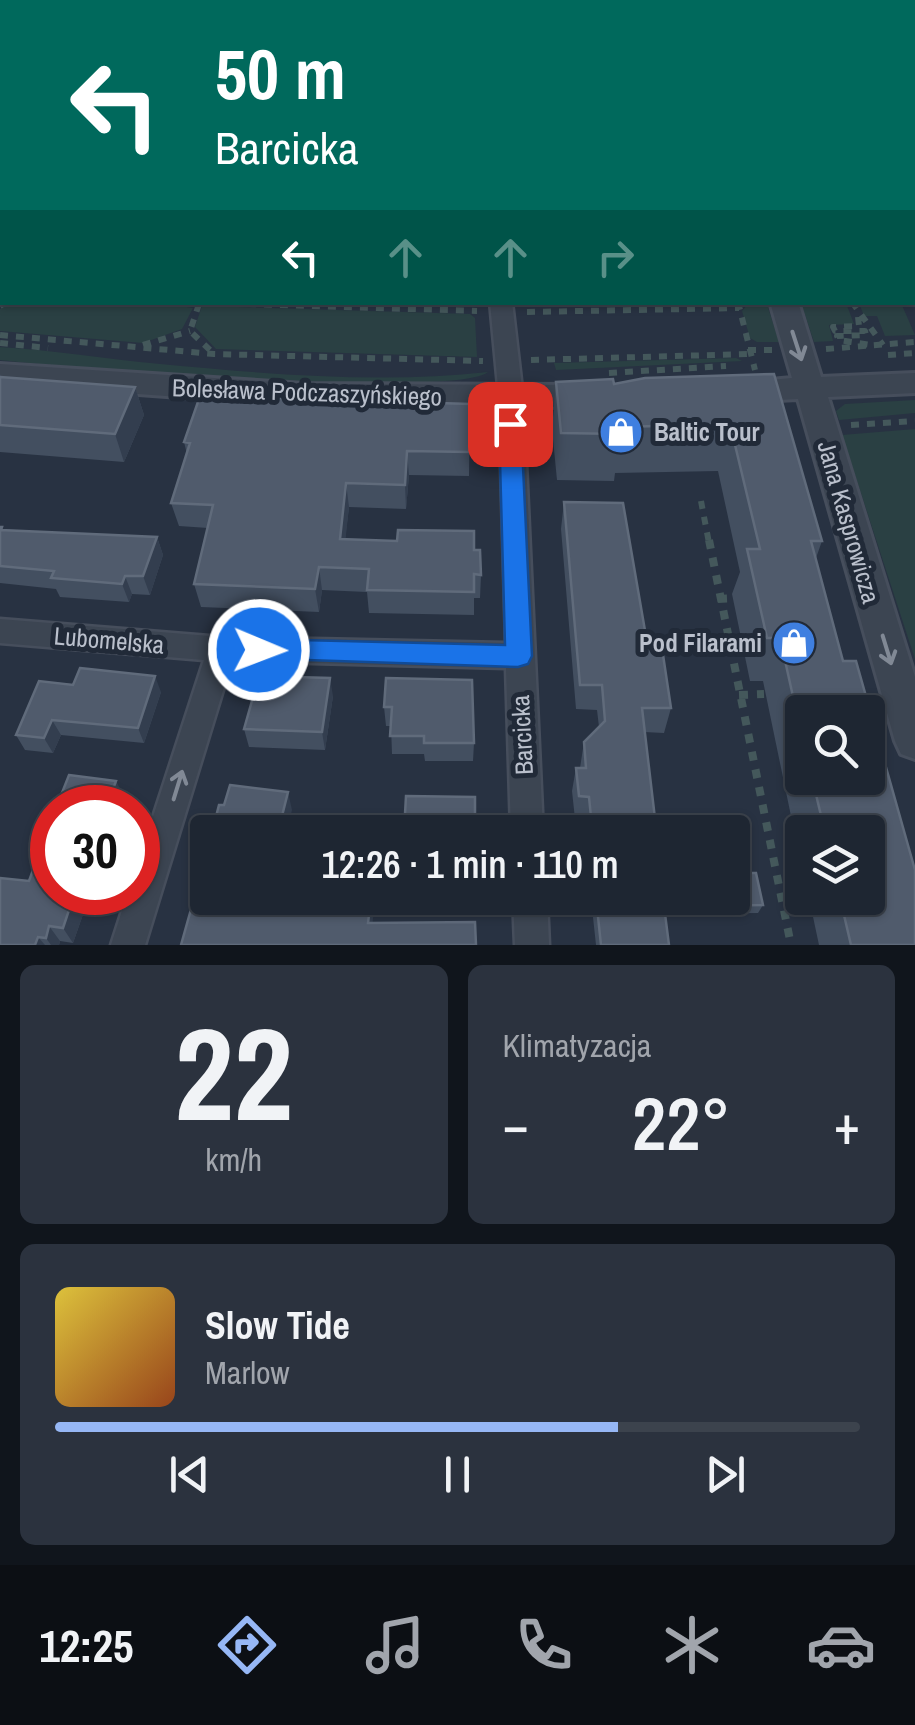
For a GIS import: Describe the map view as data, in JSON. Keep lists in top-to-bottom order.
{
  "streets": {
    "street": [
      "Bolesława Podczaszyńskiego",
      "Jana Kasprowicza",
      "Lubomelska",
      "Barcicka"
    ]
  },
  "crossings": [
    ["Bolesława Podczaszyńskiego", "Barcicka"],
    ["Lubomelska", "Barcicka"]
  ],
  "one_way": ["Jana Kasprowicza"],
  "places": {
    "shop": ["Baltic Tour", "Pod Filarami"]
  },
  "page": {
    "turn": ["50 m", "Barcicka"],
    "limit": "30",
    "trip": "12:26 · 1 min · 110 m",
    "tile": [
      ["22", "km/h"],
      "Klimatyzacja"
    ],
    "heat": ["−", "22°", "+"],
    "song": ["Slow Tide", "Marlow"],
    "tabs": "12:25"
  }
}
